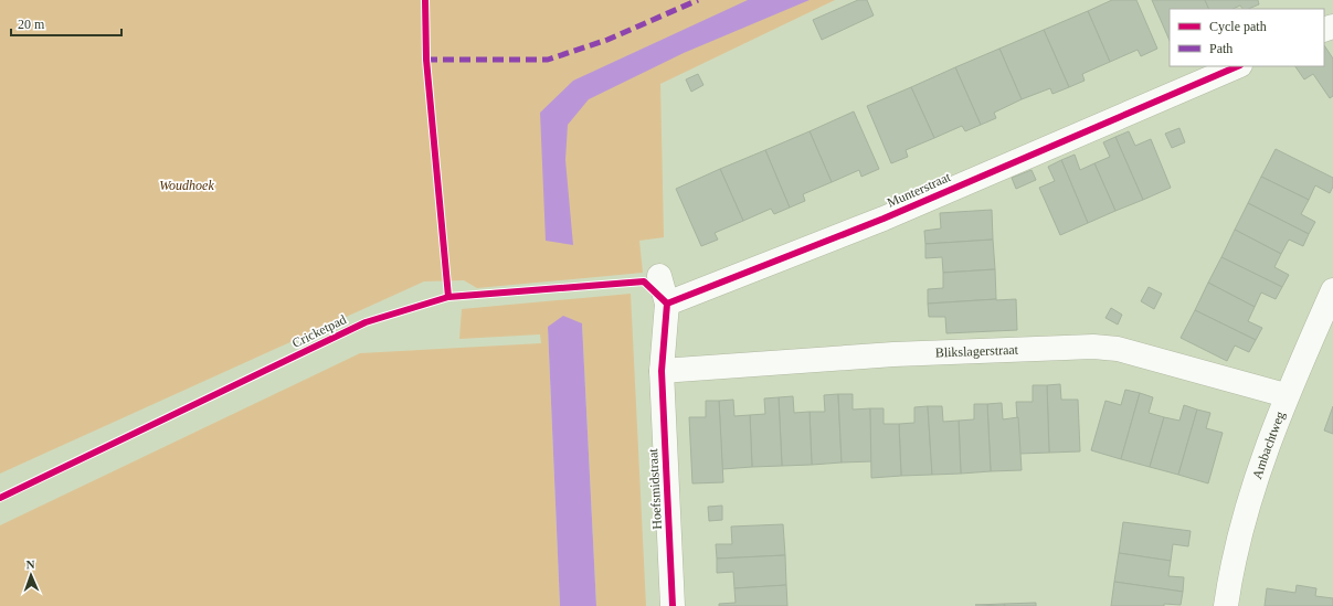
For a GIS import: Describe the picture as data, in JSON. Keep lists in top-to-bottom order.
{
  "streets": {
    "street": [
      "Munterstraat",
      "Blikslagerstraat",
      "Ambachtweg",
      "Hoefsmidstraat"
    ],
    "cycle path": ["Cricketpad"]
  },
  "crossings": [
    ["Blikslagerstraat", "Ambachtweg"],
    ["Blikslagerstraat", "Hoefsmidstraat"]
  ],
  "parks": ["Woudhoek"],
  "legend": ["Cycle path", "Path"],
  "scale_bar": "20 m",
  "north": "top"
}
